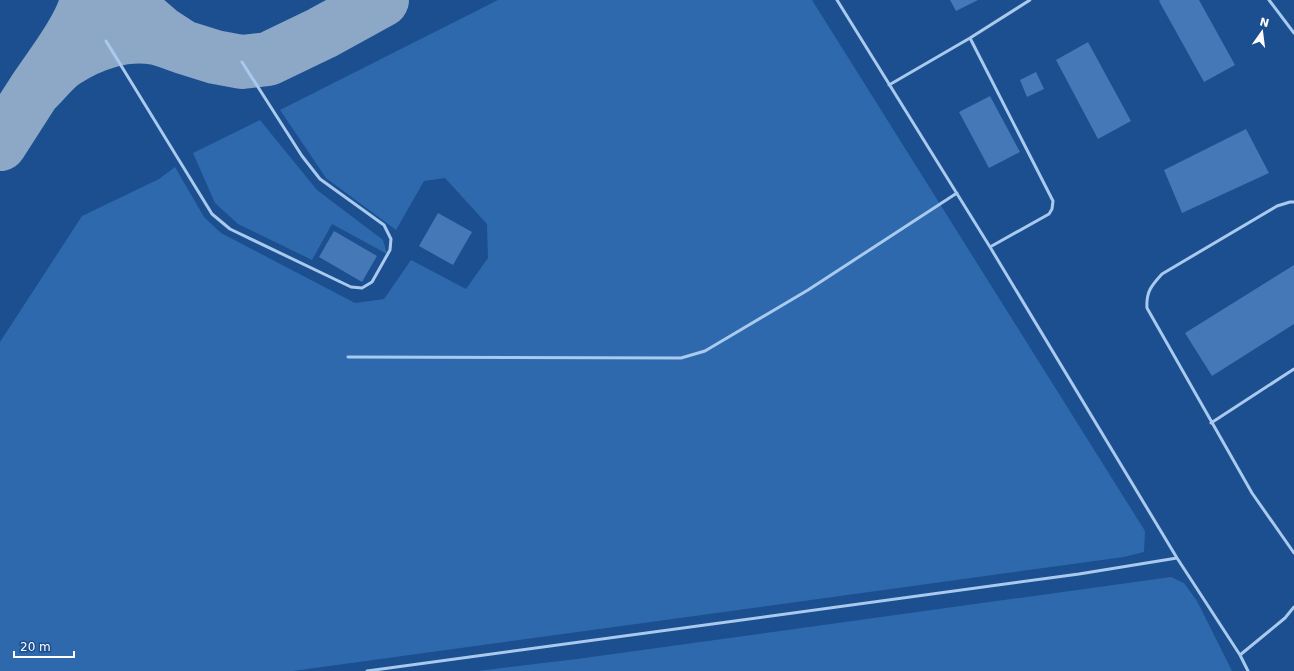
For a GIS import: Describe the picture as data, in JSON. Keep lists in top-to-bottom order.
{
  "scale_bar": "20 m",
  "north": "top"
}
